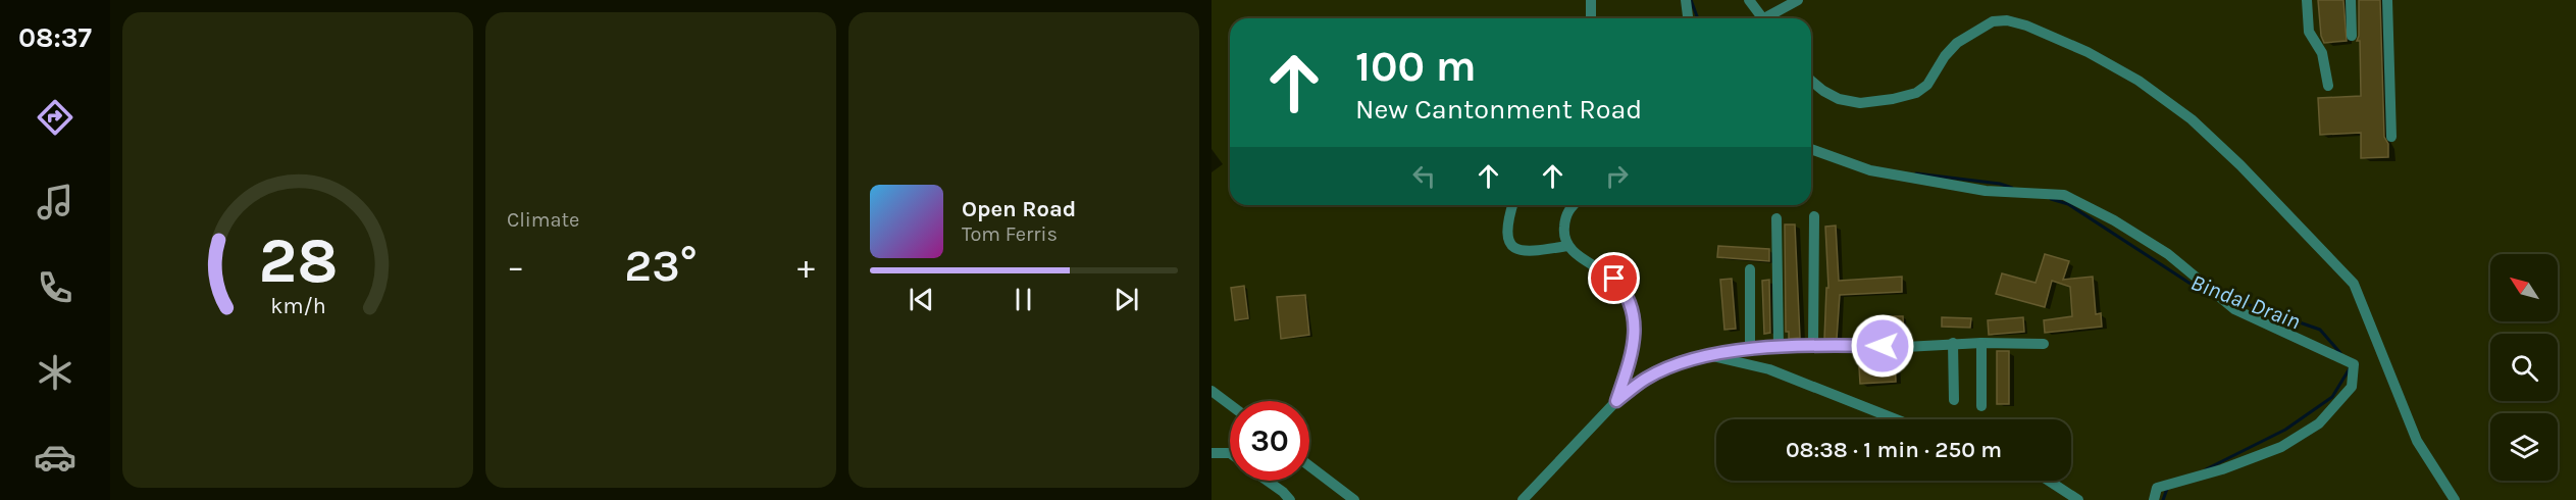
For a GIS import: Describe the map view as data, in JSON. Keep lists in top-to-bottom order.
{
  "water": ["Bindal Drain"],
  "north": "top left",
  "page": {
    "tabs": "08:37",
    "tile": "Climate",
    "turn": ["100 m", "New Cantonment Road"],
    "song": ["Open Road", "Tom Ferris"],
    "heat": ["−", "23°", "+"],
    "limit": "30",
    "trip": "08:38 · 1 min · 250 m",
    "gauge": ["28", "km/h"]
  }
}
